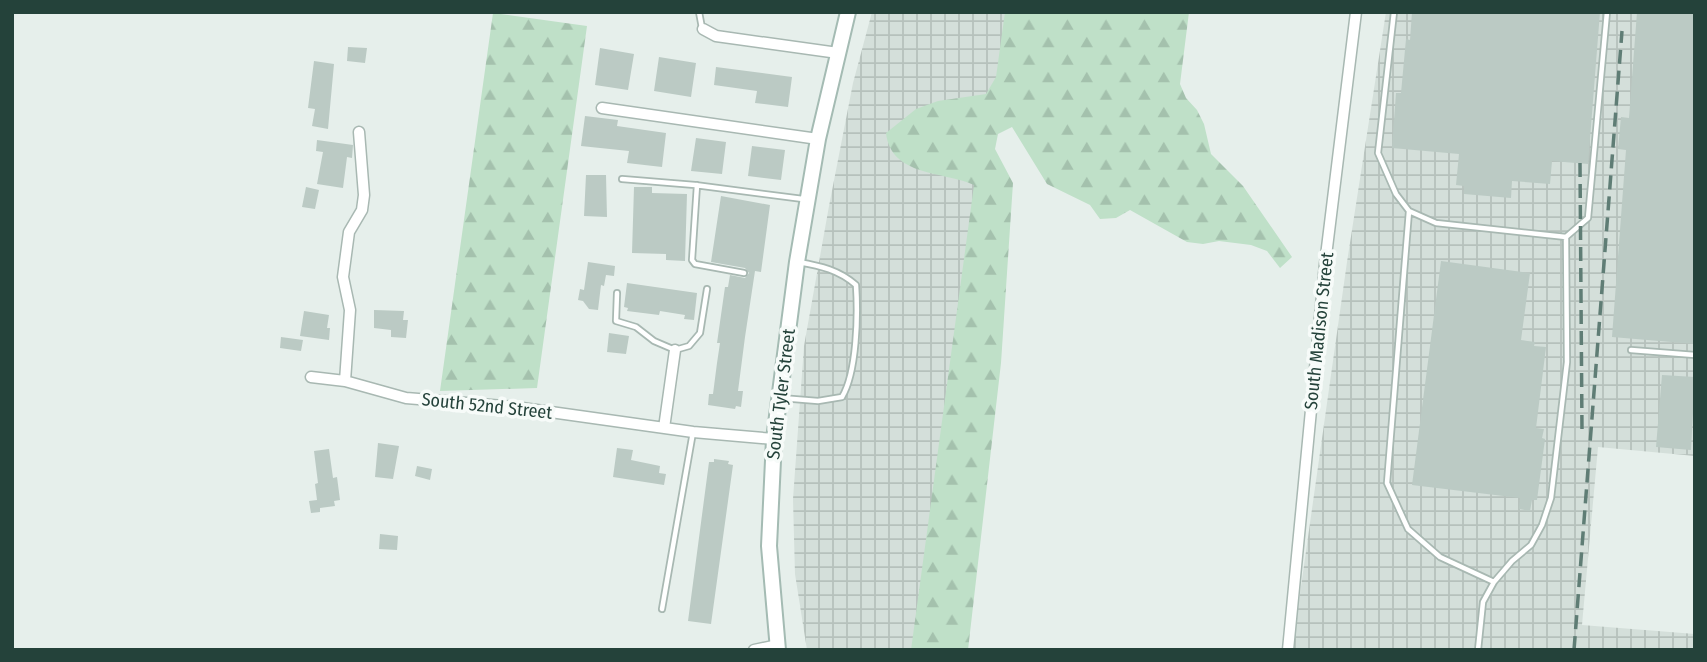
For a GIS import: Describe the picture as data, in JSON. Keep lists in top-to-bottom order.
{
  "streets": {
    "main road": ["South Tyler Street"],
    "street": ["South Madison Street", "South 52nd Street"]
  },
  "crossings": [
    ["South Tyler Street", "South 52nd Street"]
  ]
}
